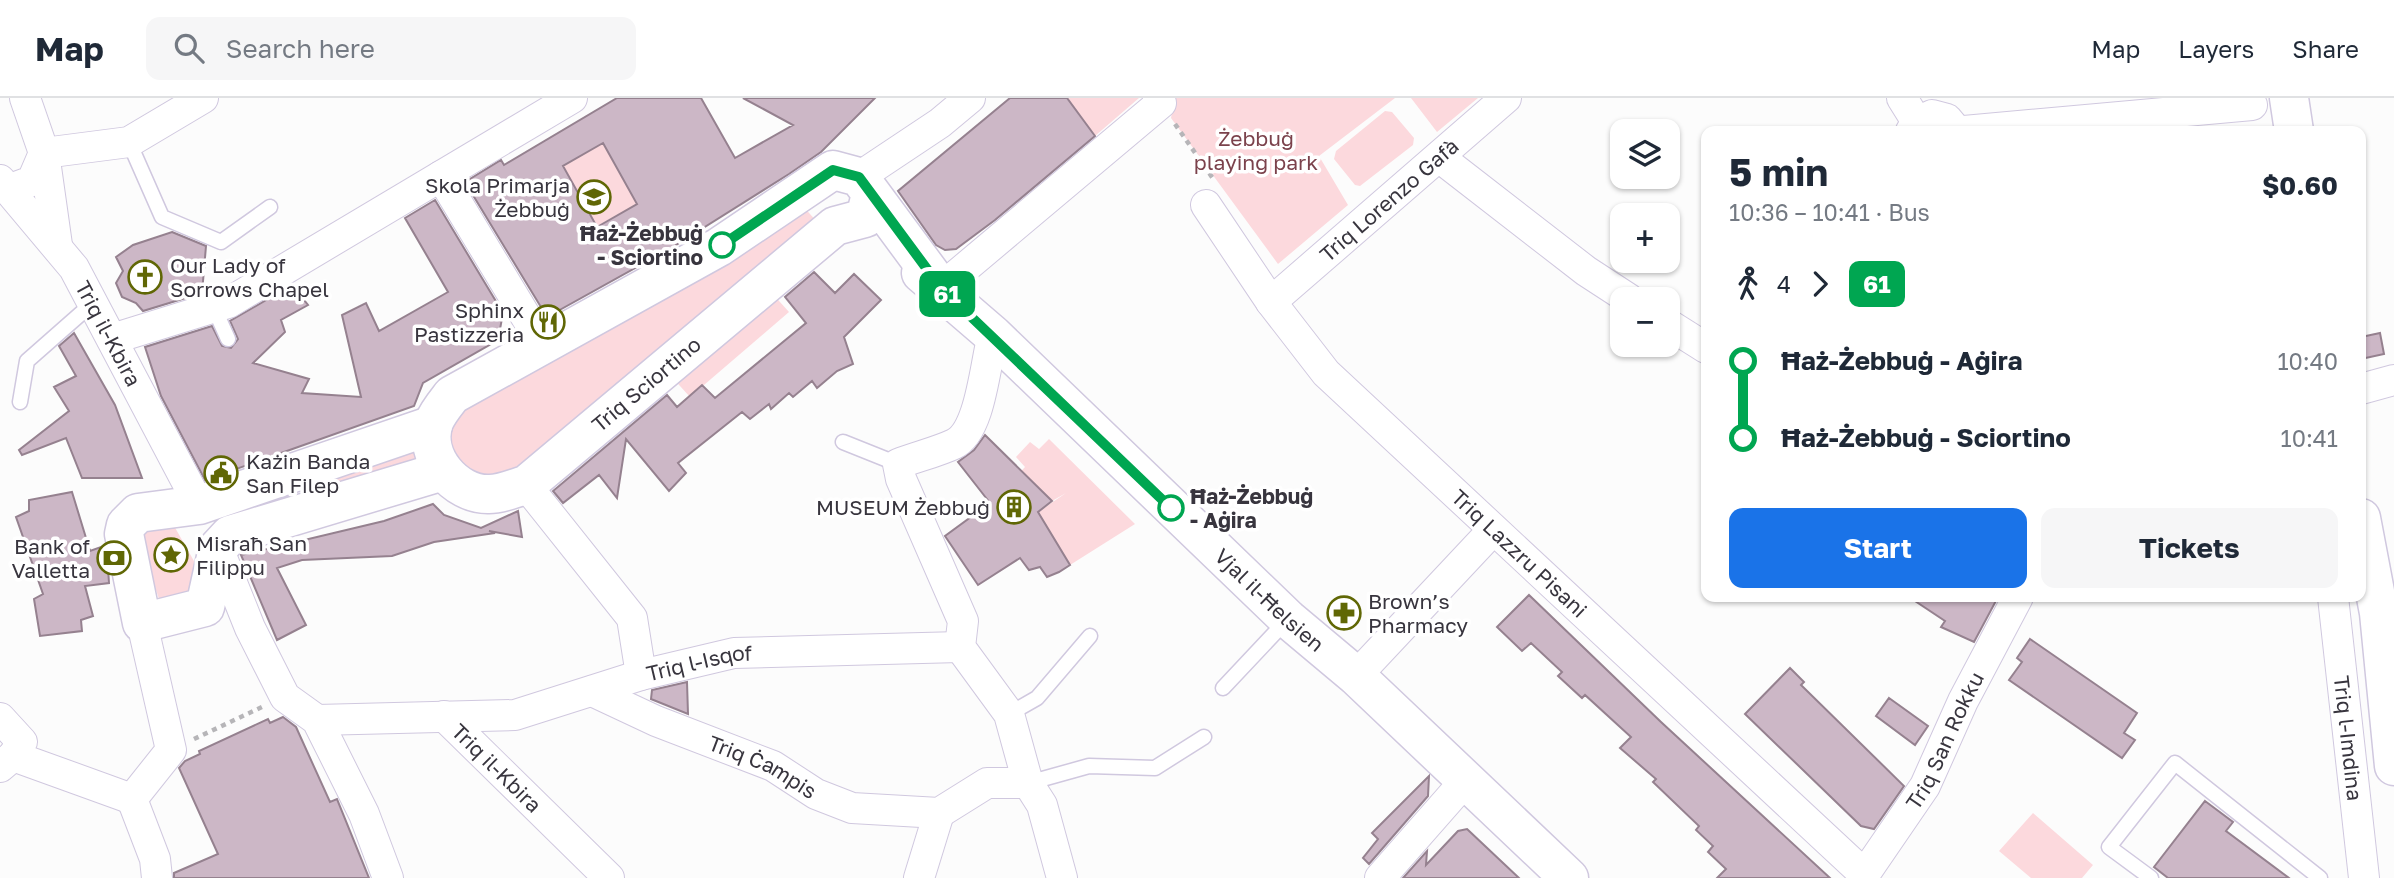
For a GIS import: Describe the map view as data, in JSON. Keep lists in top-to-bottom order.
{
  "streets": {
    "main road": ["Triq Sciortino", "Vjal il-Ħelsien", "Triq l-Imdina"],
    "street": [
      "Triq Lorenzo Gafà",
      "Triq il-Kbira",
      "Triq Lazzru Pisani",
      "Triq l-Isqof",
      "Triq San Rokku",
      "Triq Ċampis"
    ]
  },
  "crossings": [
    ["Triq Lorenzo Gafà", "Triq Lazzru Pisani"],
    ["Triq il-Kbira", "Triq l-Isqof"],
    ["Triq Sciortino", "Vjal il-Ħelsien"],
    ["Triq Lazzru Pisani", "Triq San Rokku"],
    ["Triq l-Isqof", "Triq Ċampis"]
  ],
  "parks": ["Żebbuġ playing park"],
  "places": {
    "school or university": ["Skola Primarja Żebbuġ"],
    "other": ["Ħaż-Żebbuġ - Sciortino", "Ħaż-Żebbuġ - Aġira"],
    "church": ["Our Lady of Sorrows Chapel"],
    "restaurant": ["Sphinx Pastizzeria"],
    "public building": ["Każin Banda San Filep"],
    "building": ["MUSEUM Żebbuġ"],
    "place": ["Misraħ San Filippu"],
    "bank": ["Bank of Valletta"],
    "pharmacy": ["Brown’s Pharmacy"]
  },
  "lines": ["bus line 61"],
  "page": {
    "header": "Map",
    "search": "Search here",
    "nav": ["Map", "Layers", "Share"],
    "on_map": "61",
    "map_buttons": ["+", "−"],
    "heading": ["5 min", "10:36 – 10:41 · Bus", "$0.60"],
    "legs": ["4", "61"],
    "list": [
      {
        "name": "Ħaż-Żebbuġ - Aġira",
        "value": "10:40"
      },
      {
        "name": "Ħaż-Żebbuġ - Sciortino",
        "value": "10:41"
      }
    ],
    "buttons": ["Start", "Tickets"]
  }
}
